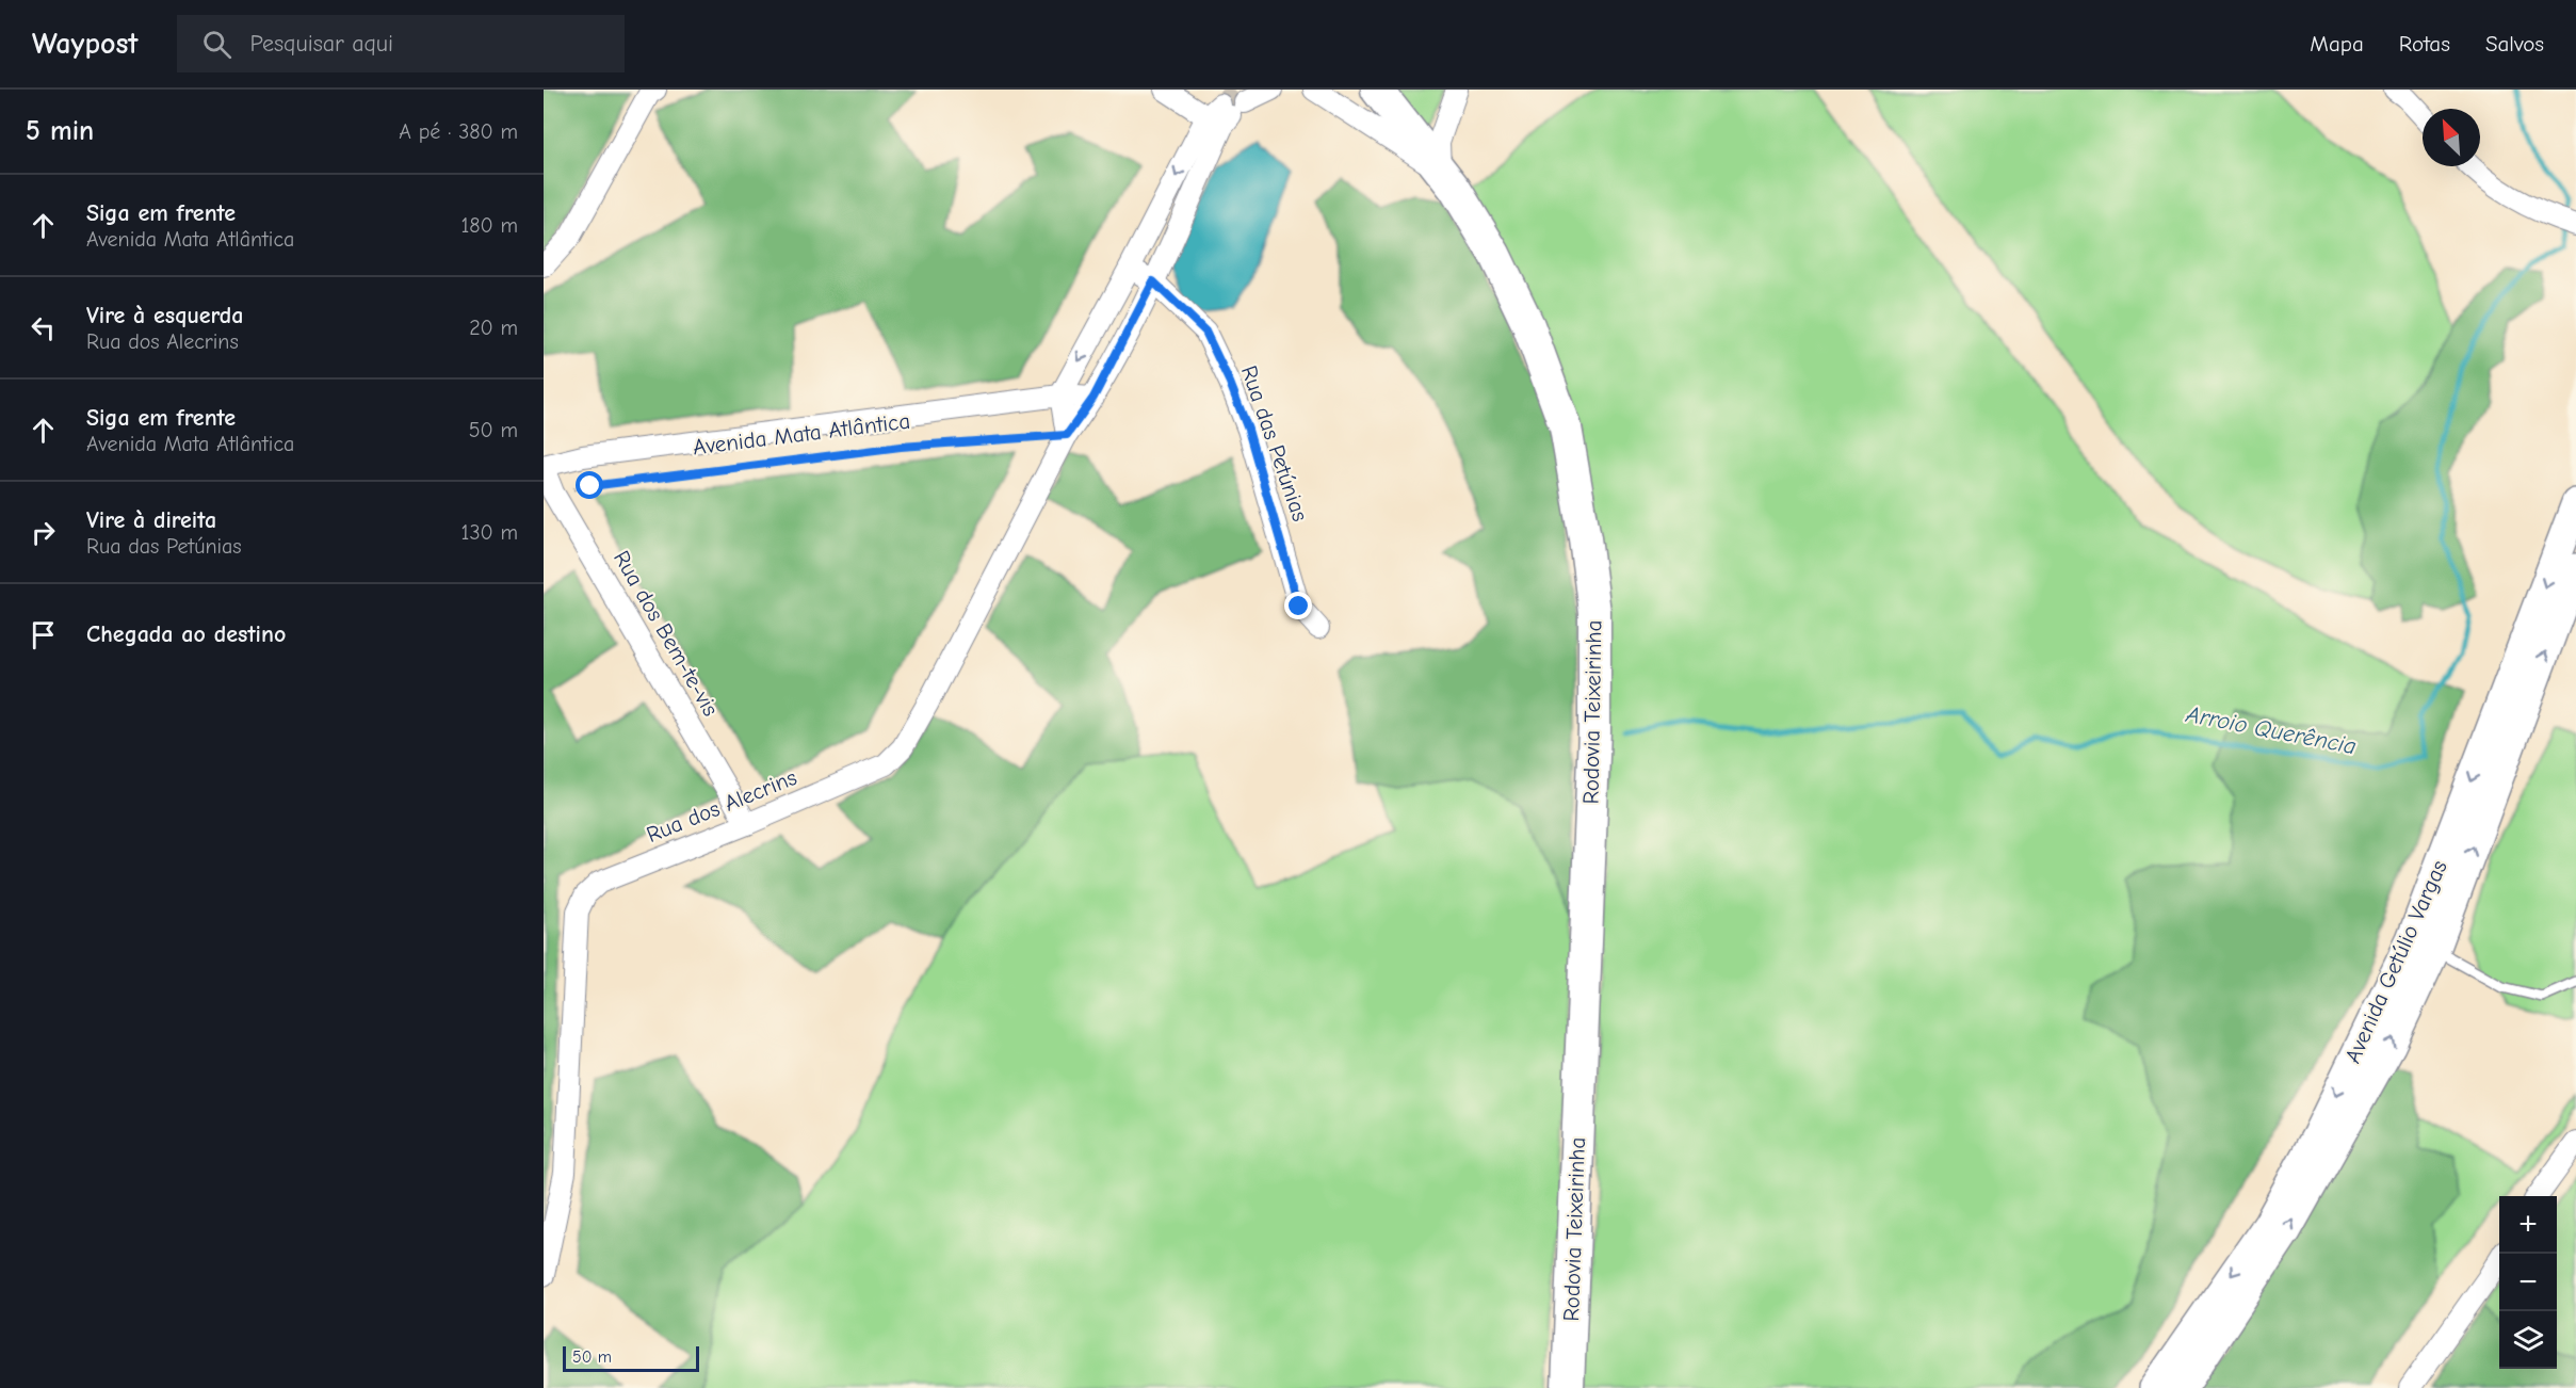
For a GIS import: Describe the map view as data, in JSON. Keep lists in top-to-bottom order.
{
  "streets": {
    "main road": ["Rodovia Teixeirinha", "Avenida Getúlio Vargas"],
    "street": [
      "Avenida Mata Atlântica",
      "Rua das Petúnias",
      "Rua dos Bem-te-vis",
      "Rua dos Alecrins"
    ]
  },
  "crossings": [
    ["Avenida Mata Atlântica", "Rua dos Bem-te-vis"],
    ["Avenida Mata Atlântica", "Rua dos Alecrins"],
    ["Rua dos Bem-te-vis", "Rua dos Alecrins"]
  ],
  "water": ["Arroio Querência"],
  "scale_bar": "50 m",
  "north": "top left",
  "page": {
    "header": "Waypost",
    "search": "Pesquisar aqui",
    "nav": ["Mapa", "Rotas", "Salvos"],
    "heading": ["5 min", "A pé · 380 m"],
    "list": [
      ["Siga em frente", "Avenida Mata Atlântica", "180 m"],
      ["Vire à esquerda", "Rua dos Alecrins", "20 m"],
      ["Siga em frente", "Avenida Mata Atlântica", "50 m"],
      ["Vire à direita", "Rua das Petúnias", "130 m"],
      "Chegada ao destino"
    ],
    "map_buttons": ["+", "−"],
    "scale": "50 m"
  }
}
